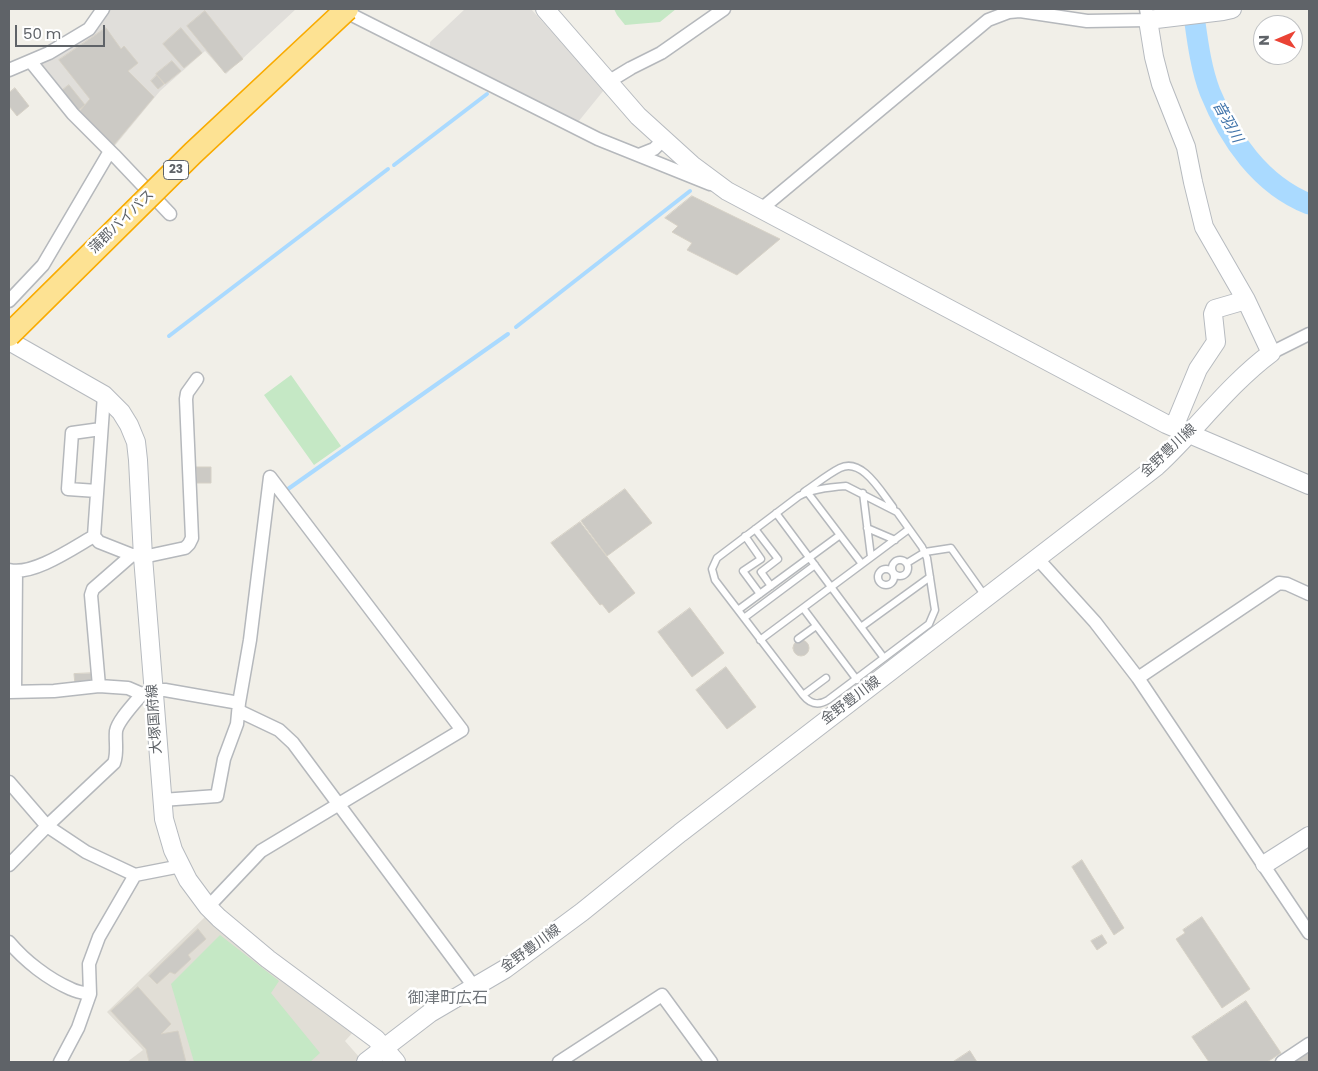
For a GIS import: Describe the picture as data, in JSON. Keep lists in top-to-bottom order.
{
  "streets": {
    "highway": ["23", "蒲郡バイパス"],
    "main road": ["金野豊川線", "大塚国府線"]
  },
  "crossings": [
    ["金野豊川線", "大塚国府線"]
  ],
  "districts": ["御津町広石"],
  "water": ["音羽川"],
  "scale_bar": "50 m",
  "north": "left"
}
